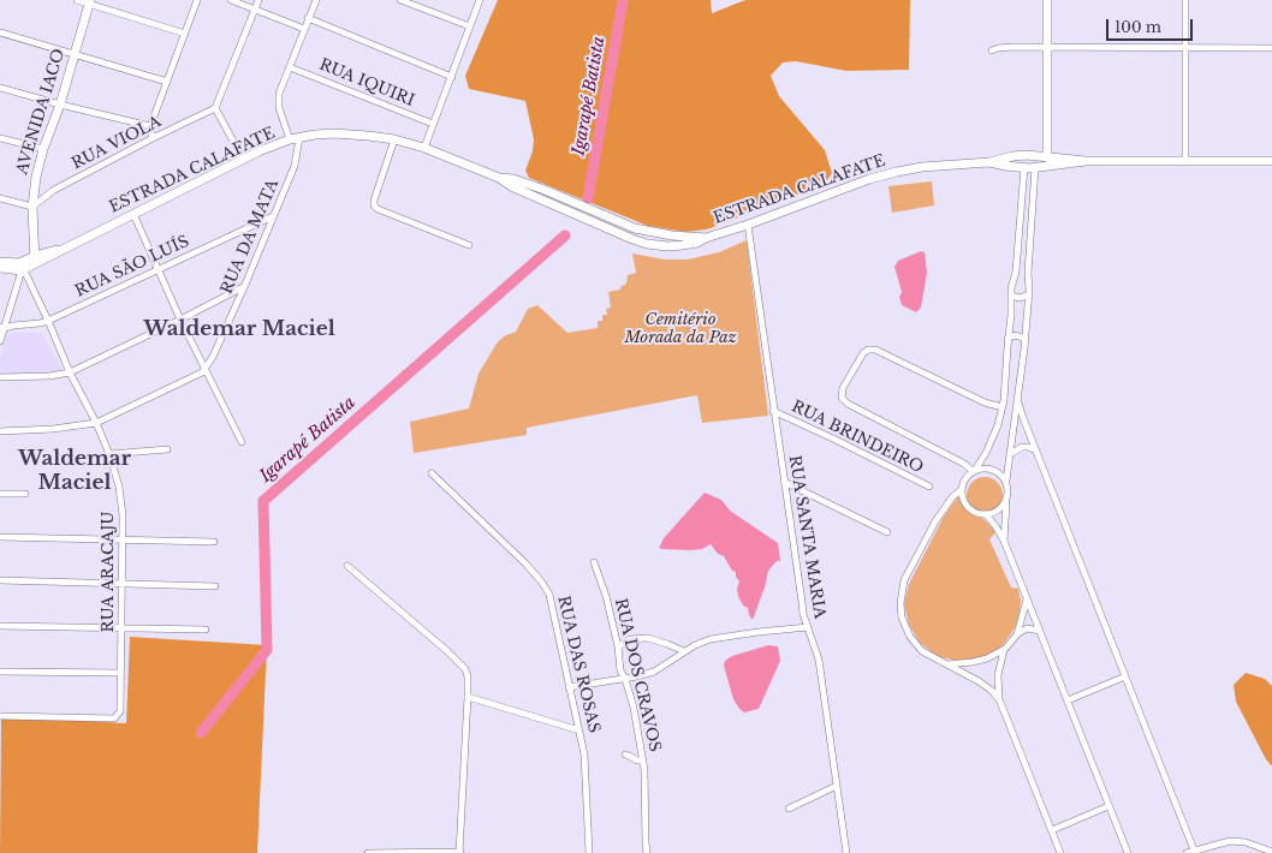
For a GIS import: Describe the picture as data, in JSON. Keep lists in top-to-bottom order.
{
  "streets": {
    "street": [
      "RUA IQUIRI",
      "AVENIDA IACO",
      "RUA VIOLA",
      "ESTRADA CALAFATE",
      "RUA DA MATA",
      "RUA SÃO LUÍS",
      "RUA BRINDEIRO",
      "RUA SANTA MARIA",
      "RUA ARACAJU",
      "RUA DAS ROSAS",
      "RUA DOS CRAVOS"
    ]
  },
  "crossings": [
    ["AVENIDA IACO", "RUA VIOLA"],
    ["AVENIDA IACO", "ESTRADA CALAFATE"],
    ["ESTRADA CALAFATE", "RUA DA MATA"],
    ["ESTRADA CALAFATE", "RUA SANTA MARIA"],
    ["ESTRADA CALAFATE", "RUA ARACAJU"],
    ["RUA DA MATA", "RUA SÃO LUÍS"],
    ["RUA SÃO LUÍS", "RUA ARACAJU"],
    ["RUA BRINDEIRO", "RUA SANTA MARIA"]
  ],
  "districts": ["Waldemar Maciel", "Waldemar Maciel"],
  "water": ["Igarapé Batista"],
  "parks": ["Cemitério Morada da Paz"],
  "scale_bar": "100 m"
}
